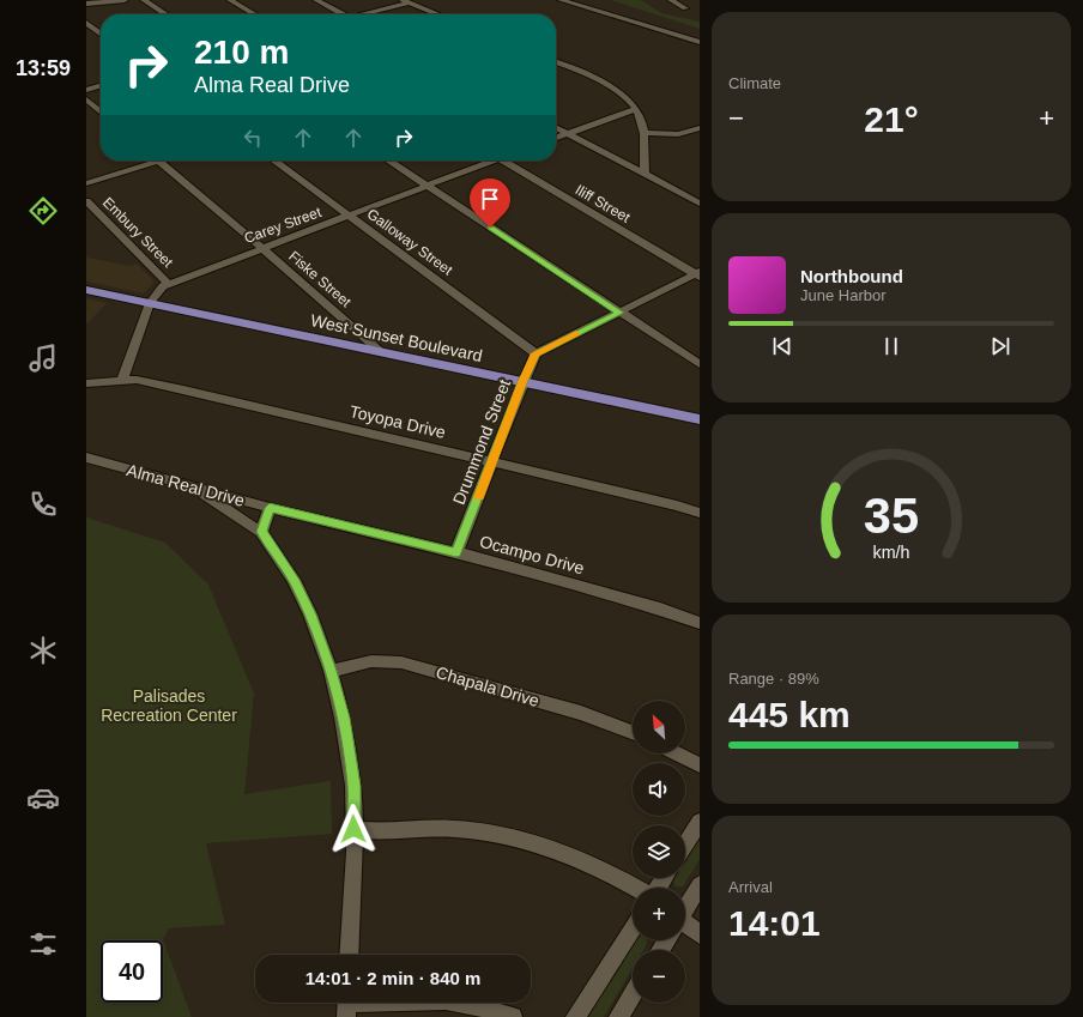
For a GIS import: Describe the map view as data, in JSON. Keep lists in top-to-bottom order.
{
  "streets": {
    "main road": ["West Sunset Boulevard"],
    "street": [
      "Iliff Street",
      "Carey Street",
      "Embury Street",
      "Galloway Street",
      "Fiske Street",
      "Toyopa Drive",
      "Drummond Street",
      "Alma Real Drive",
      "Ocampo Drive",
      "Chapala Drive"
    ]
  },
  "crossings": [
    ["Carey Street", "Embury Street"],
    ["Carey Street", "Galloway Street"],
    ["Carey Street", "Fiske Street"],
    ["Carey Street", "West Sunset Boulevard"],
    ["Carey Street", "Toyopa Drive"],
    ["Galloway Street", "Drummond Street"],
    ["Fiske Street", "West Sunset Boulevard"],
    ["West Sunset Boulevard", "Drummond Street"],
    ["Toyopa Drive", "Drummond Street"],
    ["Drummond Street", "Ocampo Drive"],
    ["Alma Real Drive", "Ocampo Drive"]
  ],
  "parks": ["Palisades Recreation Center"],
  "north": "top left",
  "page": {
    "tabs": "13:59",
    "tile": [
      "Climate",
      ["Range · 89%", "445 km"],
      ["Arrival", "14:01"]
    ],
    "turn": ["210 m", "Alma Real Drive"],
    "heat": ["−", "21°", "+"],
    "song": ["Northbound", "June Harbor"],
    "map_buttons": ["+", "−"],
    "limit": "40",
    "trip": "14:01 · 2 min · 840 m",
    "gauge": ["35", "km/h"]
  }
}
